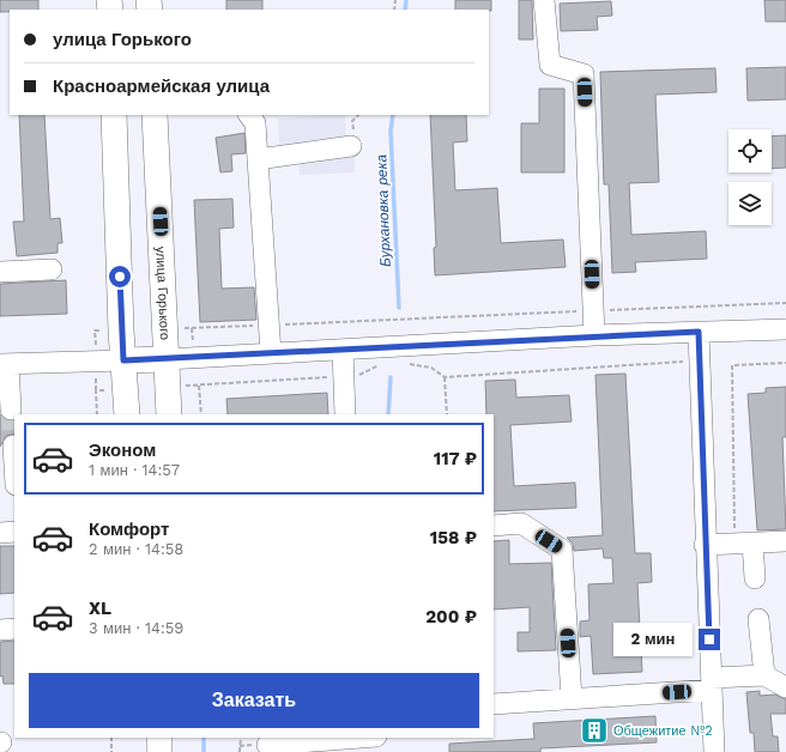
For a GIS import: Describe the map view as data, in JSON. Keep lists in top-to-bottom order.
{
  "streets": {
    "main road": ["улица Горького"]
  },
  "water": ["Бурхановка река"],
  "places": {
    "building": ["Общежитие №2"]
  },
  "page": {
    "banner": ["улица Горького", "Красноармейская улица"],
    "list": [
      {
        "name": "Эконом",
        "note": "1 мин · 14:57",
        "value": "117 ₽"
      },
      {
        "name": "Комфорт",
        "note": "2 мин · 14:58",
        "value": "158 ₽"
      },
      {
        "name": "XL",
        "note": "3 мин · 14:59",
        "value": "200 ₽"
      }
    ],
    "bubble": "2 мин",
    "buttons": "Заказать"
  }
}
